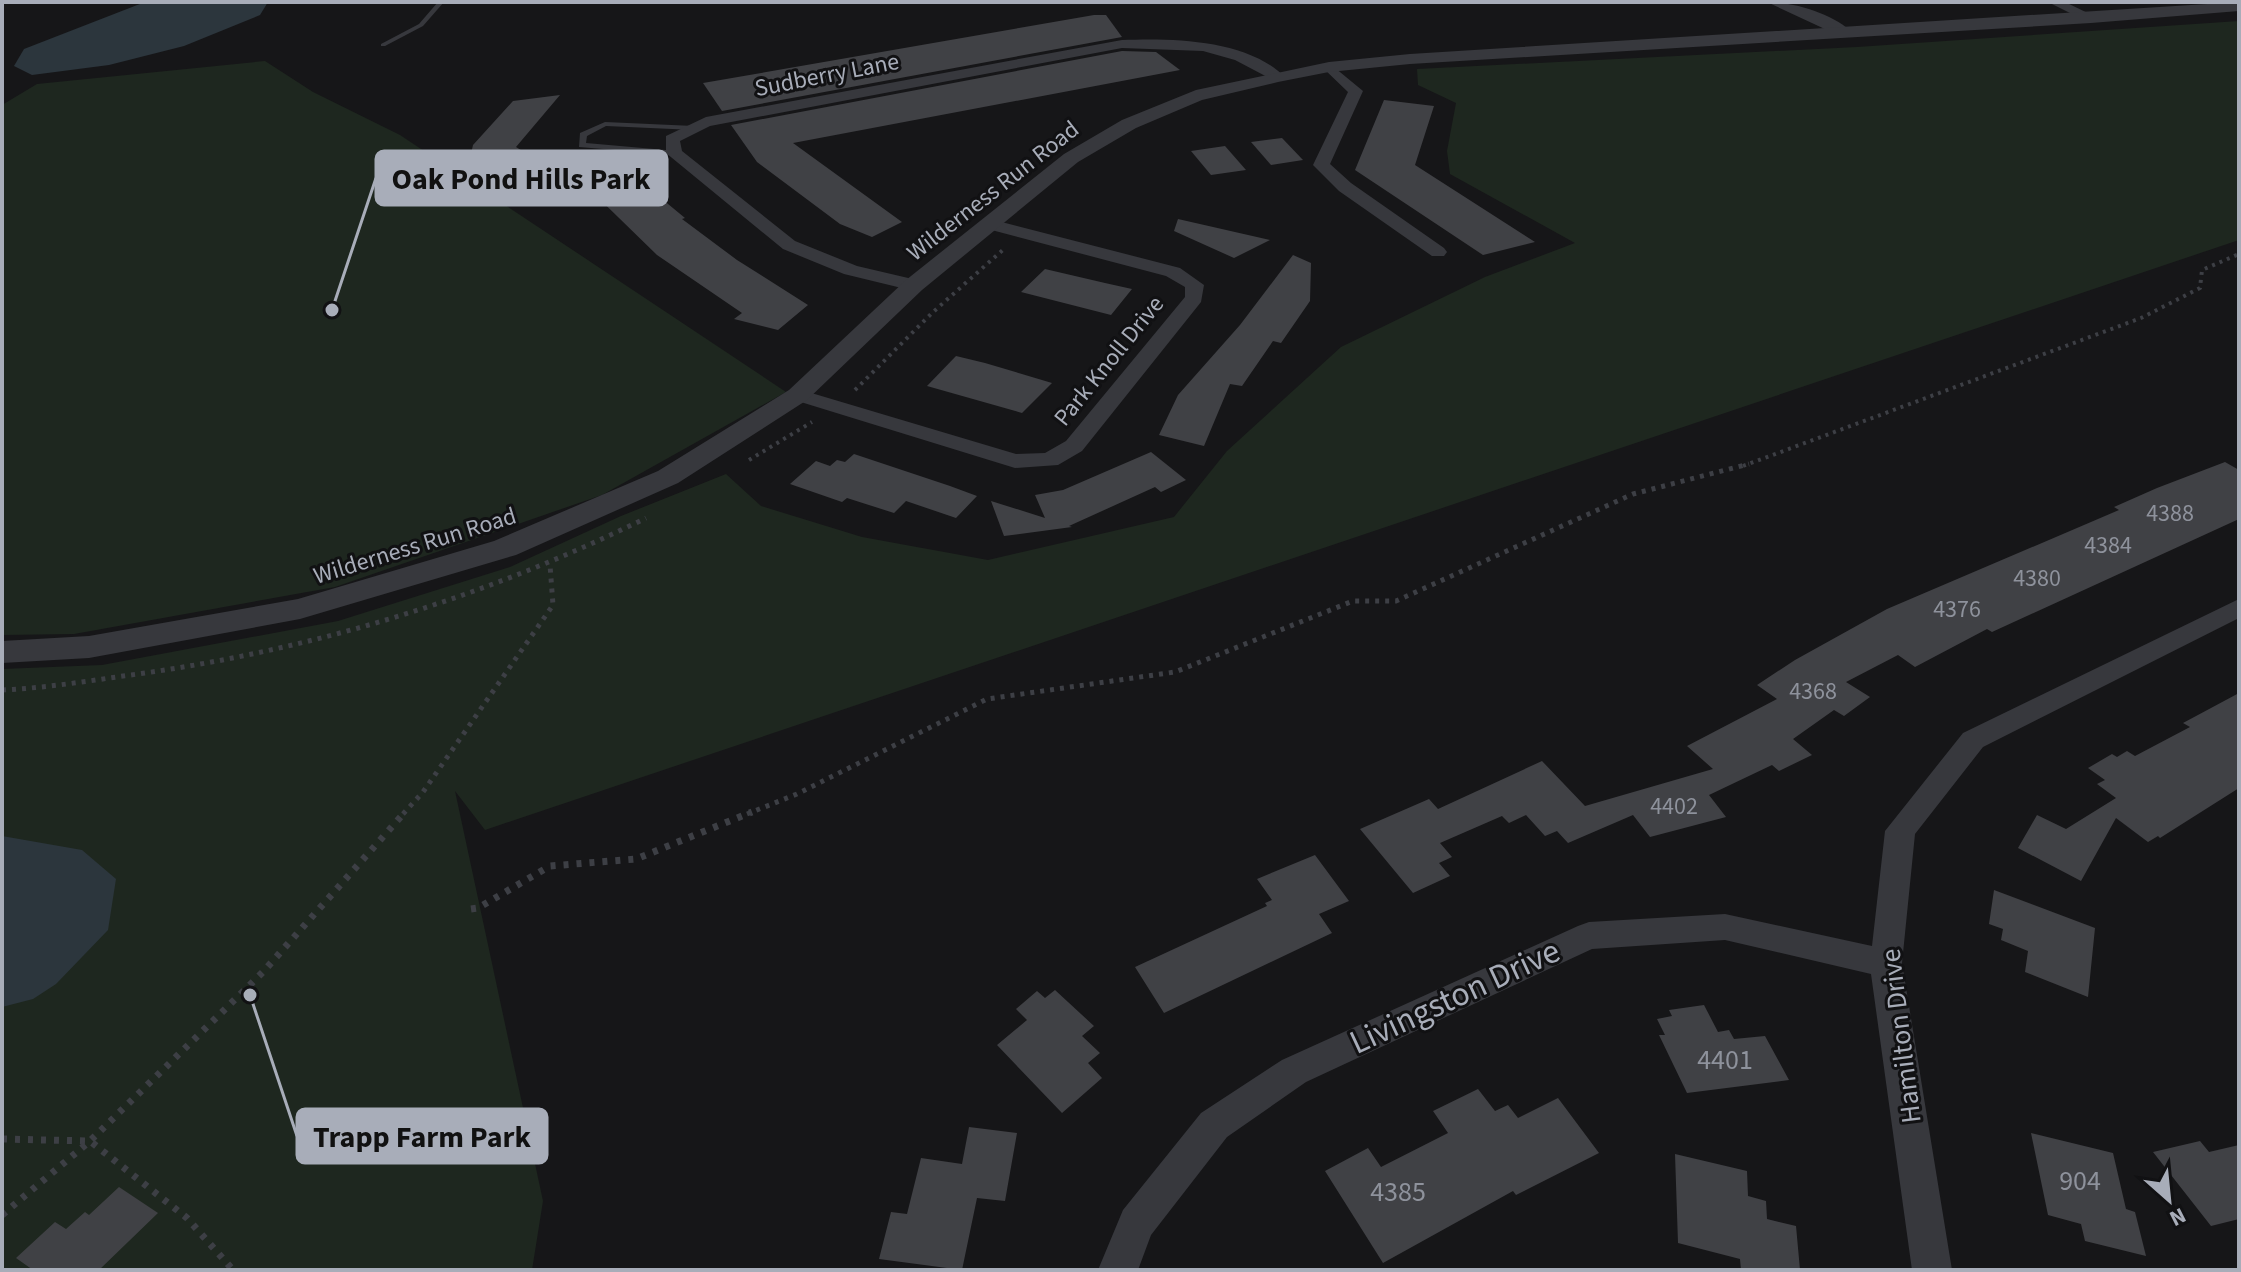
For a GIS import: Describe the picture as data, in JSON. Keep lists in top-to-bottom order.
{
  "streets": {
    "street": [
      "Sudberry Lane",
      "Wilderness Run Road",
      "Park Knoll Drive",
      "Livingston Drive",
      "Hamilton Drive"
    ]
  },
  "crossings": [
    ["Sudberry Lane", "Wilderness Run Road"],
    ["Wilderness Run Road", "Park Knoll Drive"],
    ["Livingston Drive", "Hamilton Drive"]
  ],
  "places": ["Oak Pond Hills Park", "Trapp Farm Park"],
  "house_numbers": [
    "4388",
    "4384",
    "4380",
    "4376",
    "4368",
    "4402",
    "4401",
    "904",
    "4385"
  ],
  "north": "bottom right"
}
